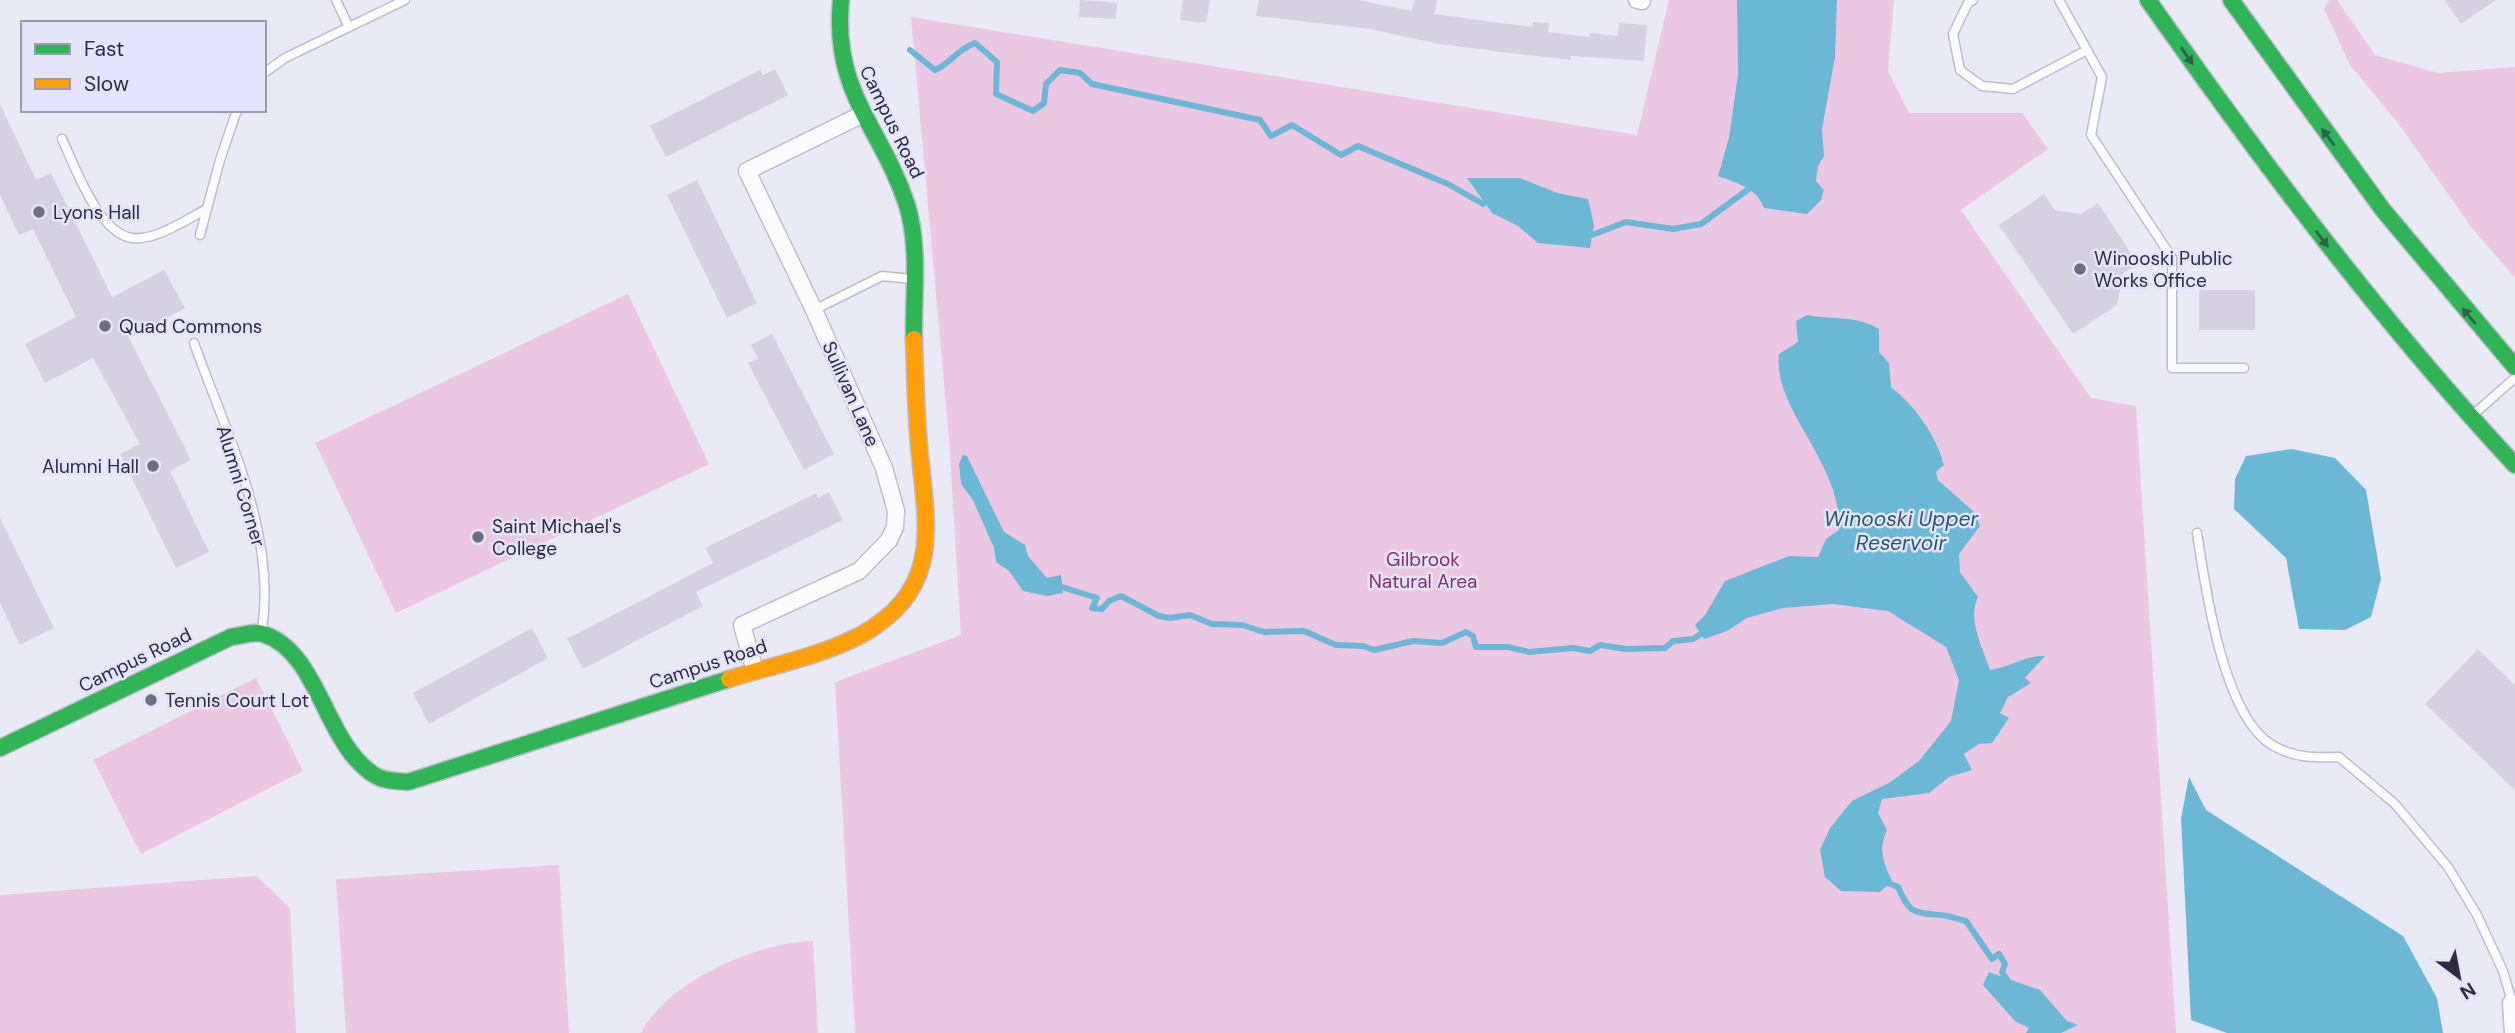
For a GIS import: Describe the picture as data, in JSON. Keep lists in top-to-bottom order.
{
  "streets": {
    "main road": ["Campus Road"],
    "street": ["Sullivan Lane"],
    "lane": ["Alumni Corner"]
  },
  "crossings": [
    ["Campus Road", "Sullivan Lane"],
    ["Campus Road", "Alumni Corner"]
  ],
  "water": ["Winooski Upper Reservoir"],
  "parks": ["Gilbrook Natural Area"],
  "places": [
    "Lyons Hall",
    "Winooski Public Works Office",
    "Quad Commons",
    "Alumni Hall",
    "Saint Michael's College",
    "Tennis Court Lot"
  ],
  "legend": ["Fast", "Slow"],
  "north": "bottom right"
}
